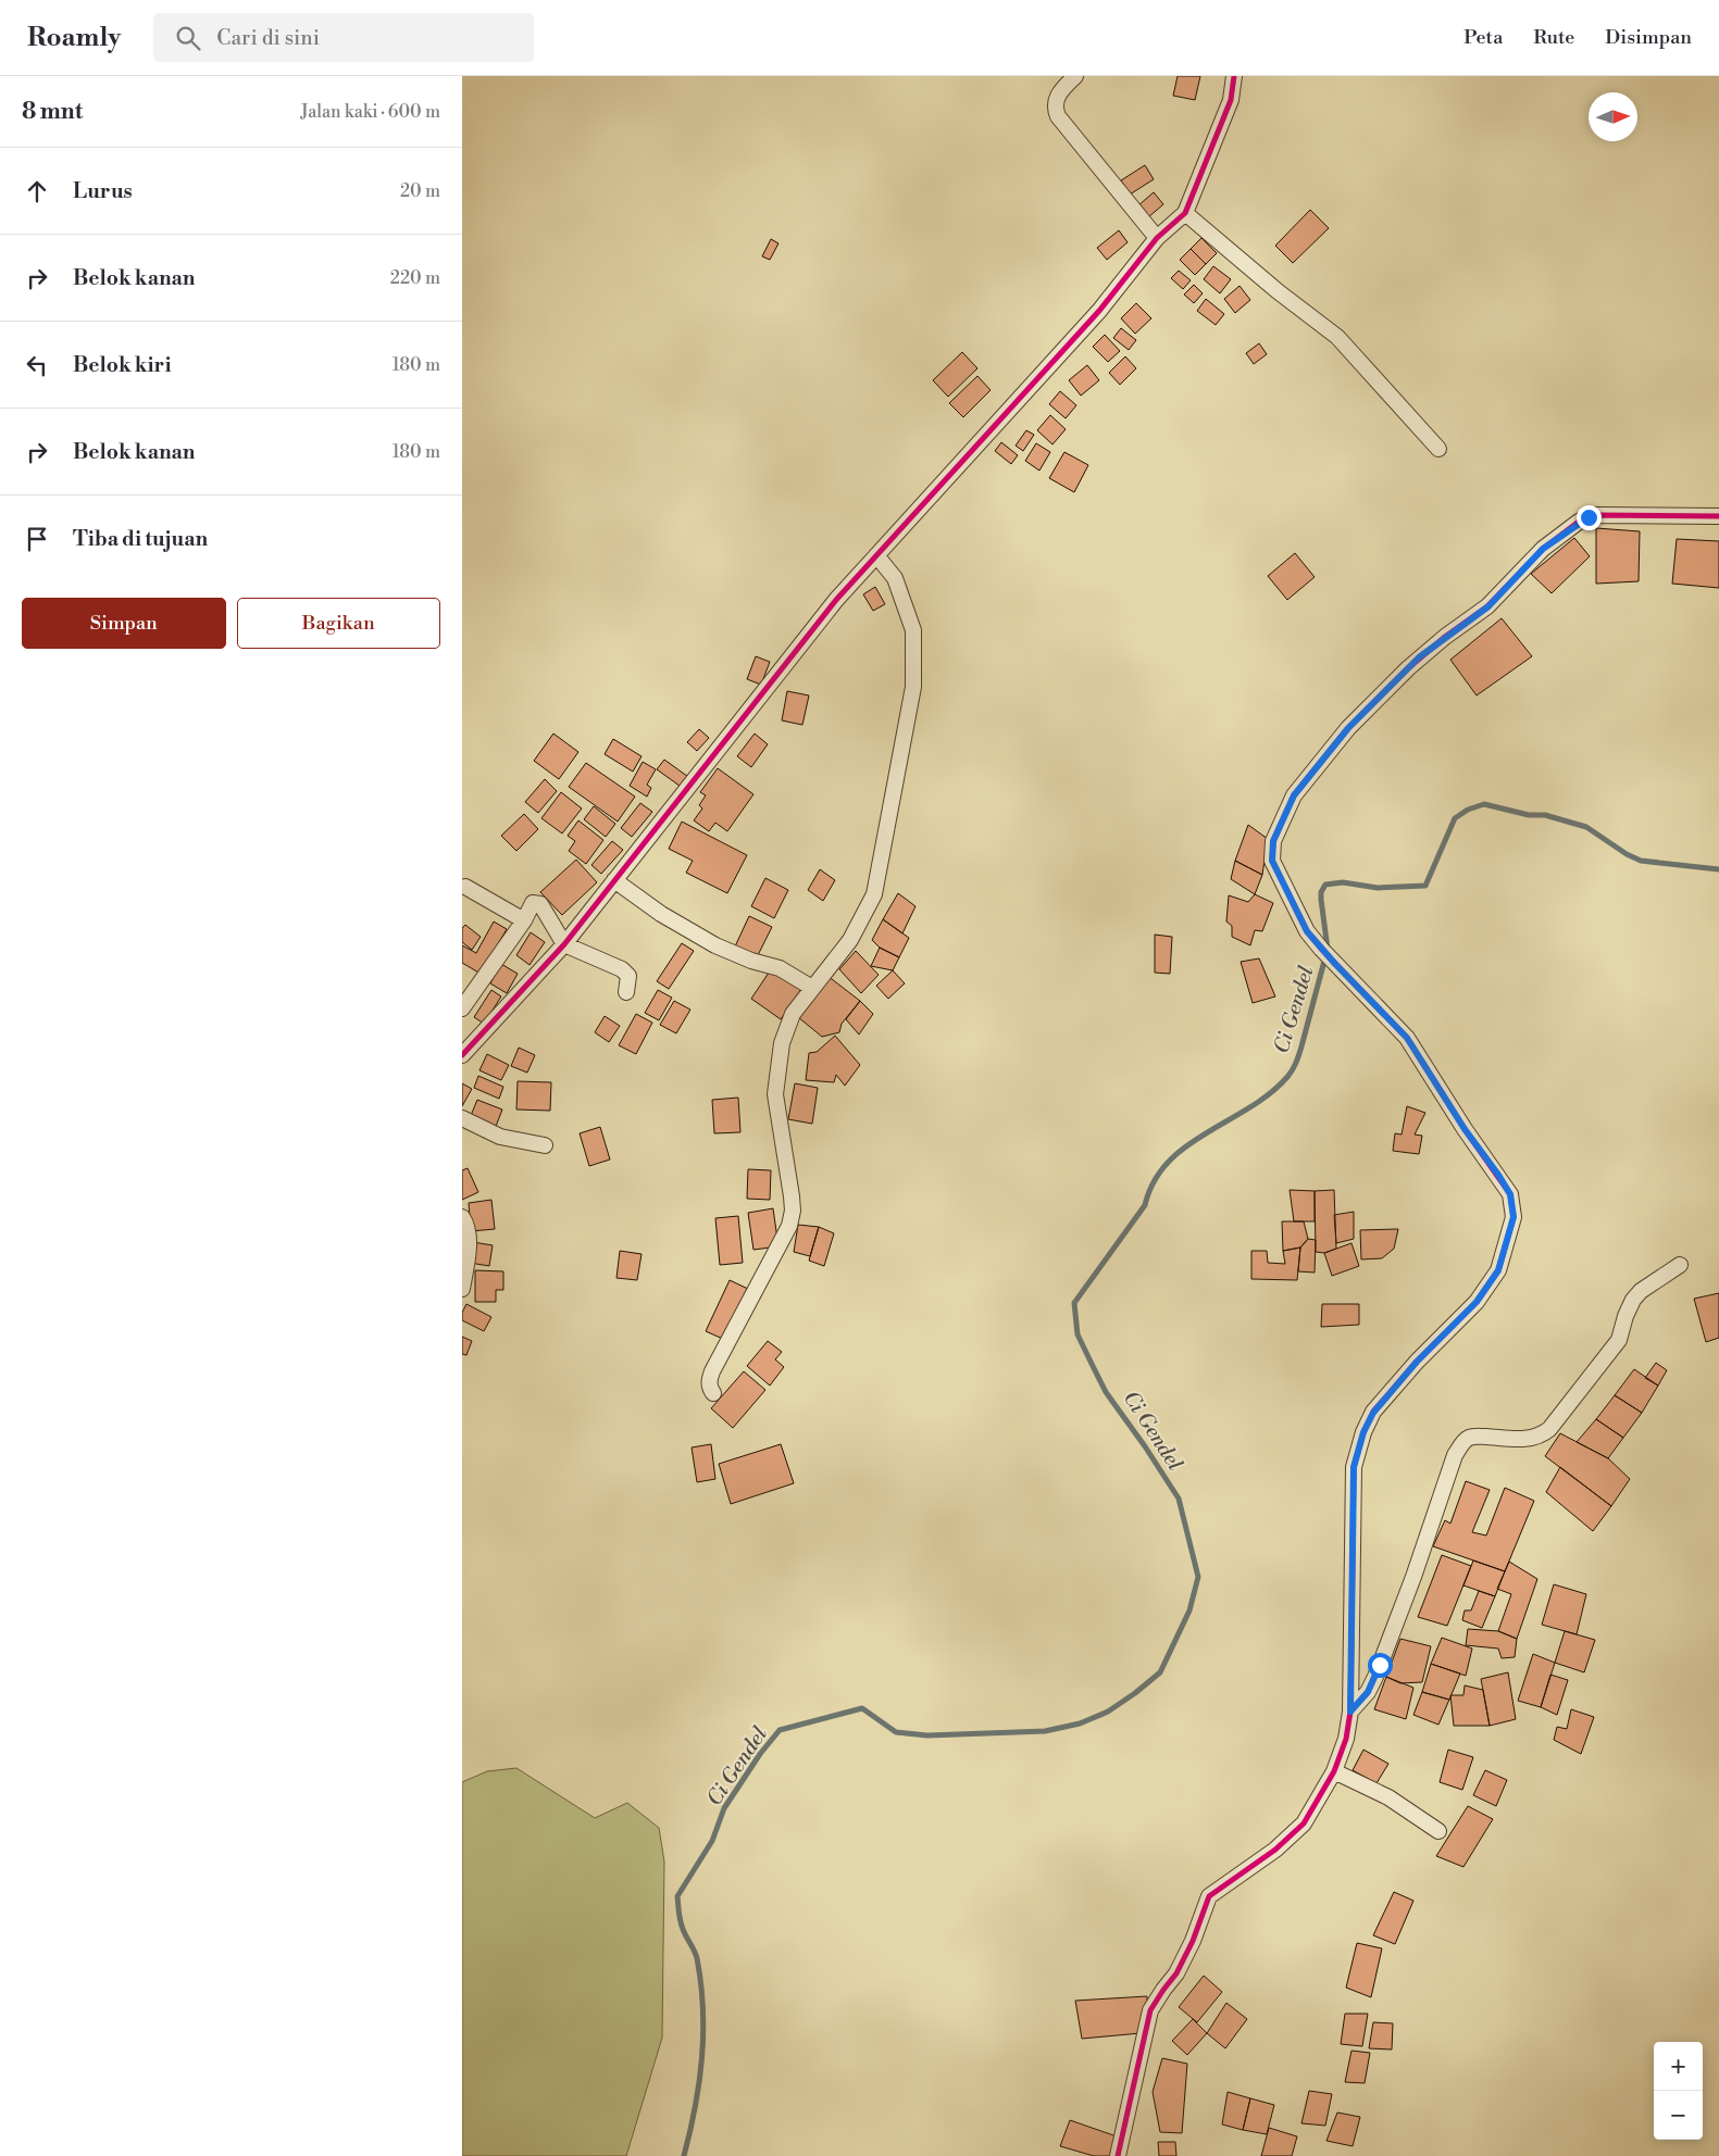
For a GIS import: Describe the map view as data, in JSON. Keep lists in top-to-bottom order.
{
  "water": ["Ci Gendel"],
  "north": "right",
  "page": {
    "header": "Roamly",
    "search": "Cari di sini",
    "nav": ["Peta", "Rute", "Disimpan"],
    "heading": ["8 mnt", "Jalan kaki · 600 m"],
    "list": [
      ["Lurus", "20 m"],
      ["Belok kanan", "220 m"],
      ["Belok kiri", "180 m"],
      ["Belok kanan", "180 m"],
      "Tiba di tujuan"
    ],
    "buttons": ["Simpan", "Bagikan"],
    "map_buttons": ["+", "−"]
  }
}
